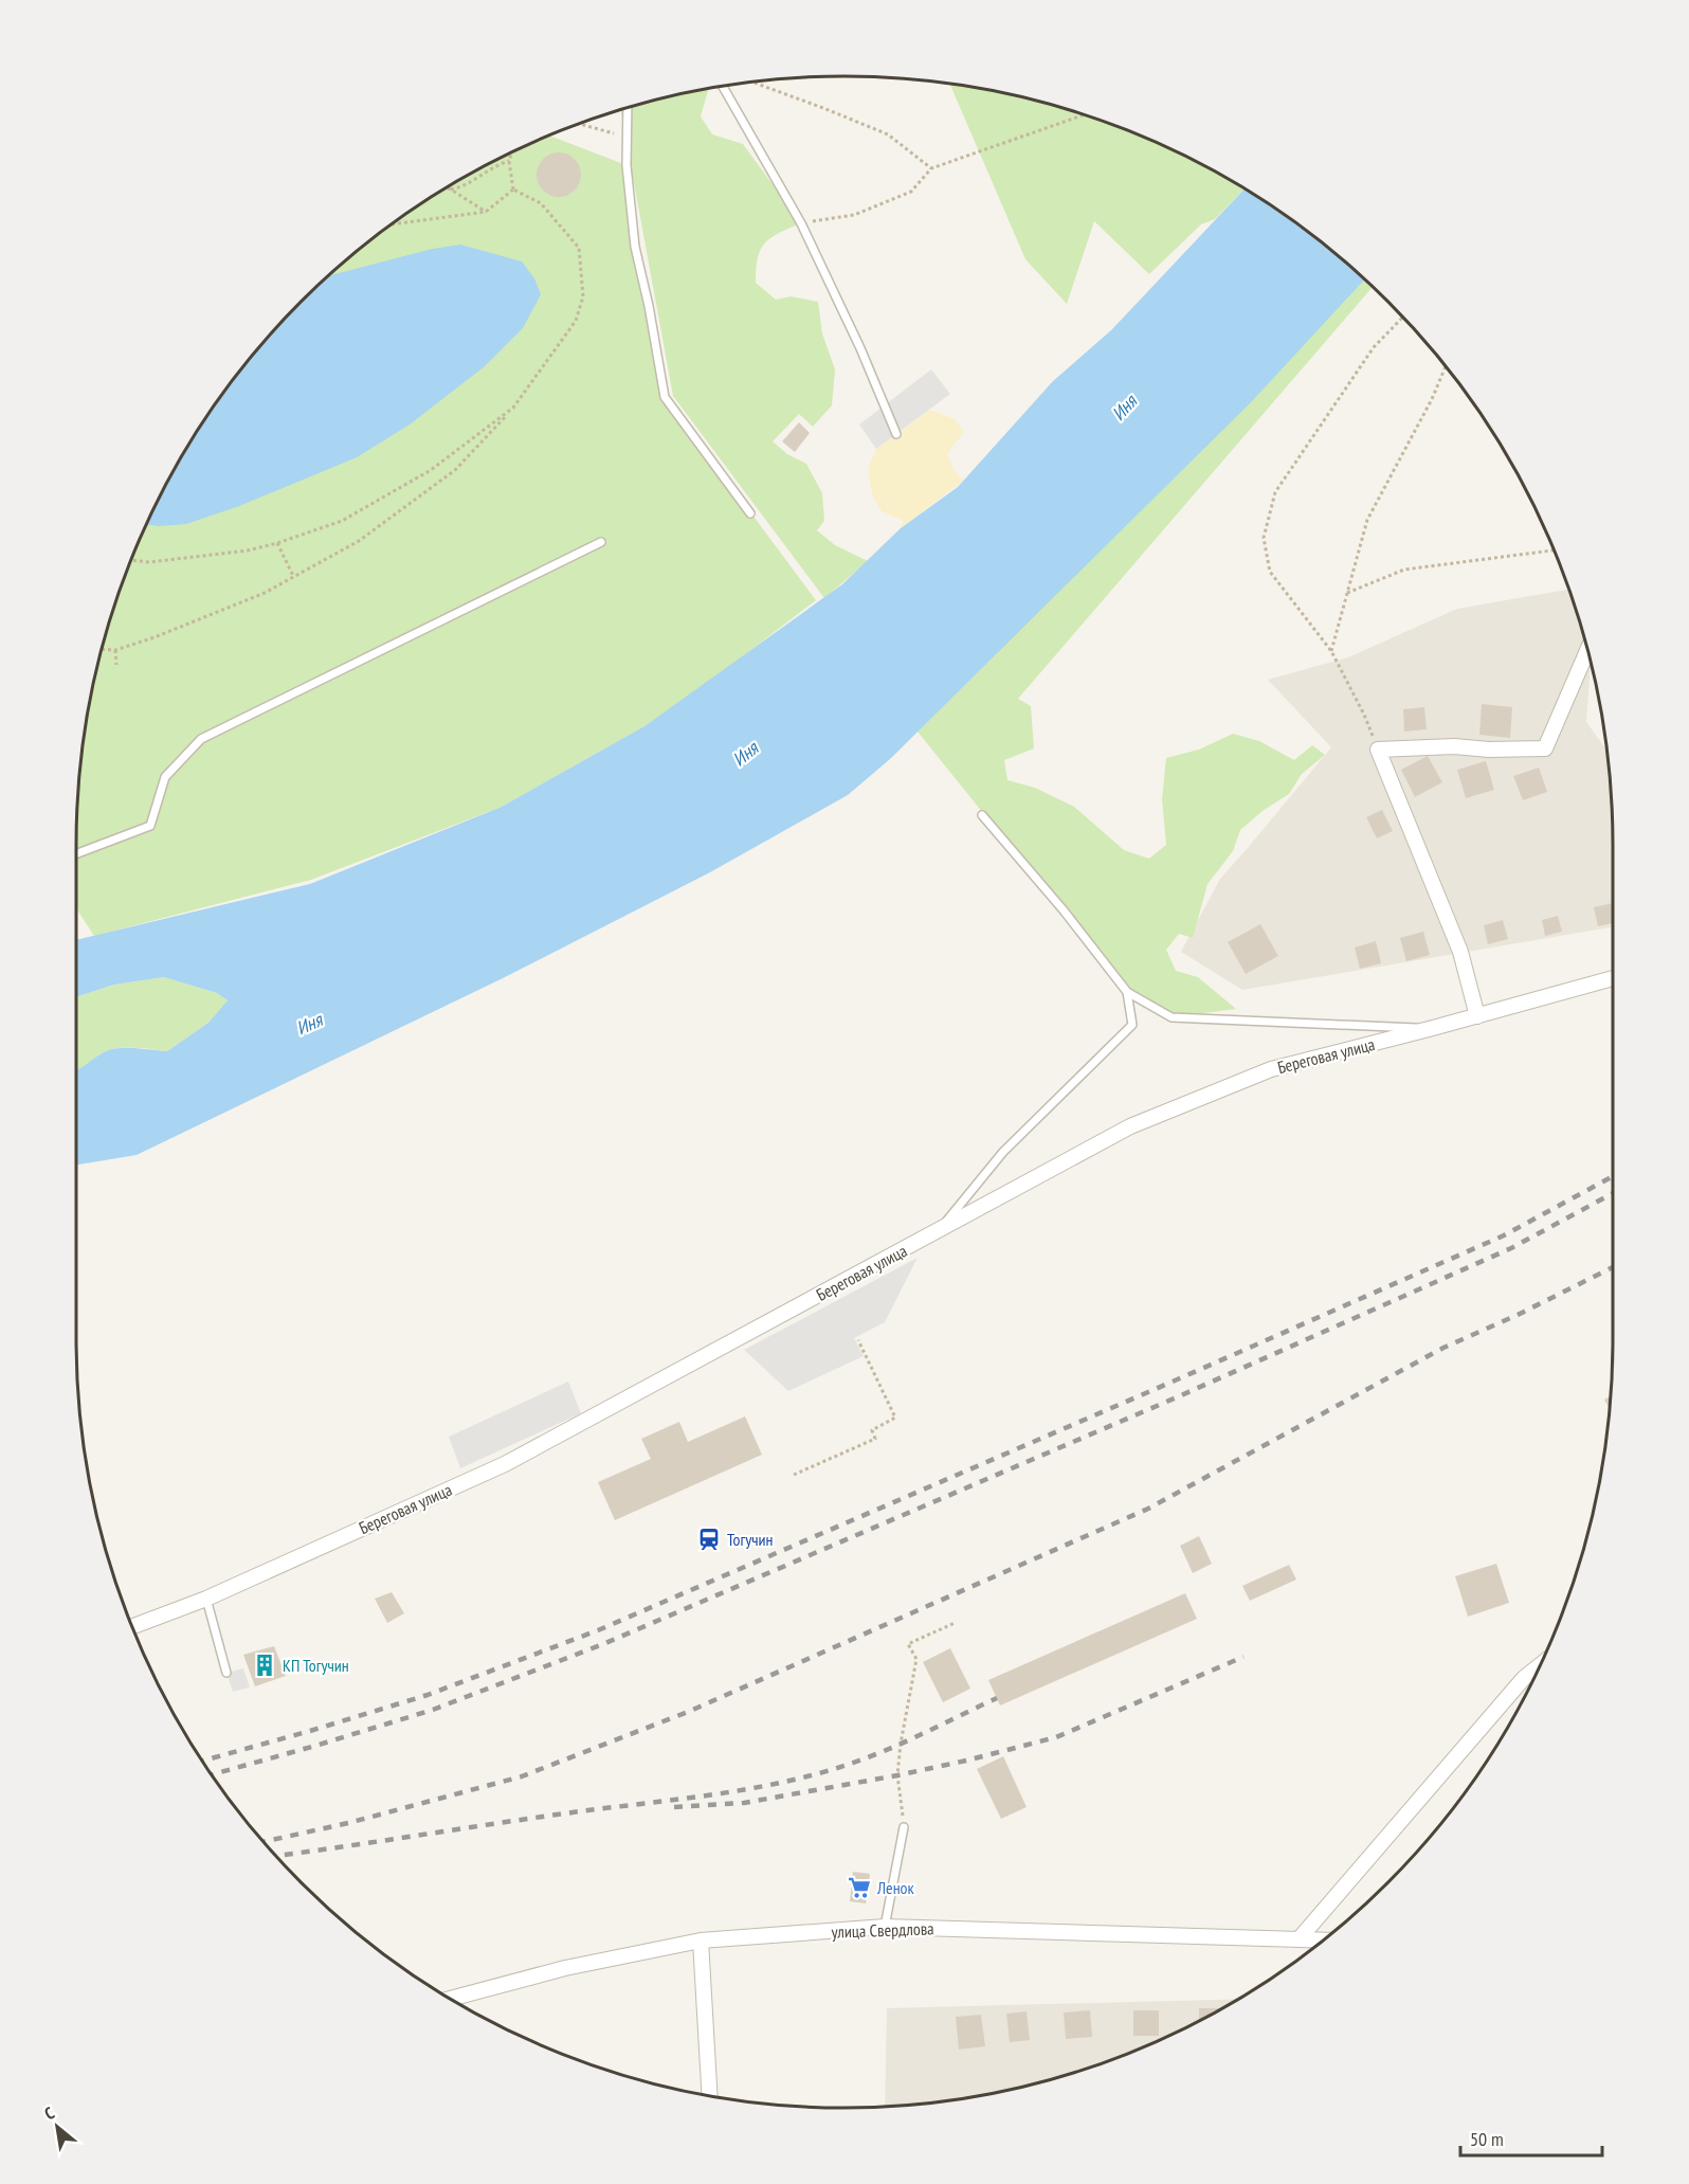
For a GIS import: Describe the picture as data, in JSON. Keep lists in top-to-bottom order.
{
  "streets": {
    "street": ["Береговая улица", "улица Свердлова"]
  },
  "water": ["Иня"],
  "places": {
    "station": ["Тогучин"],
    "building": ["КП Тогучин"],
    "supermarket": ["Ленок"]
  },
  "scale_bar": "50 m",
  "north": "top left"
}
